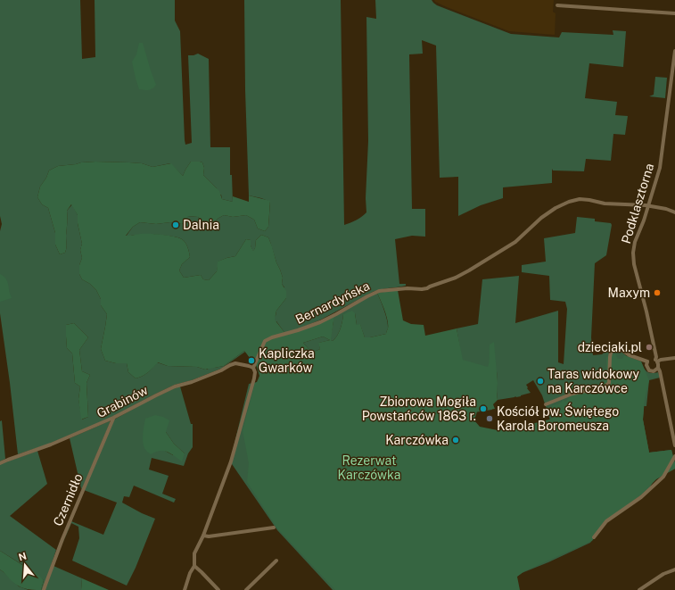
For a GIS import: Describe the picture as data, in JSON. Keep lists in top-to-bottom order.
{
  "streets": {
    "street": [
      "Podklasztorna",
      "Bernardyńska",
      "Grabinów",
      "Czernidło"
    ]
  },
  "crossings": [
    ["Podklasztorna", "Bernardyńska"],
    ["Bernardyńska", "Grabinów"],
    ["Grabinów", "Czernidło"]
  ],
  "parks": ["Rezerwat Karczówka"],
  "places": [
    "Dalnia",
    "Maxym",
    "dzieciaki.pl",
    "Kapliczka Gwarków",
    "Taras widokowy na Karczówce",
    "Zbiorowa Mogiła Powstańców 1863 r.",
    "Kościół pw. Świętego Karola Boromeusza",
    "Karczówka"
  ],
  "north": "top"
}
